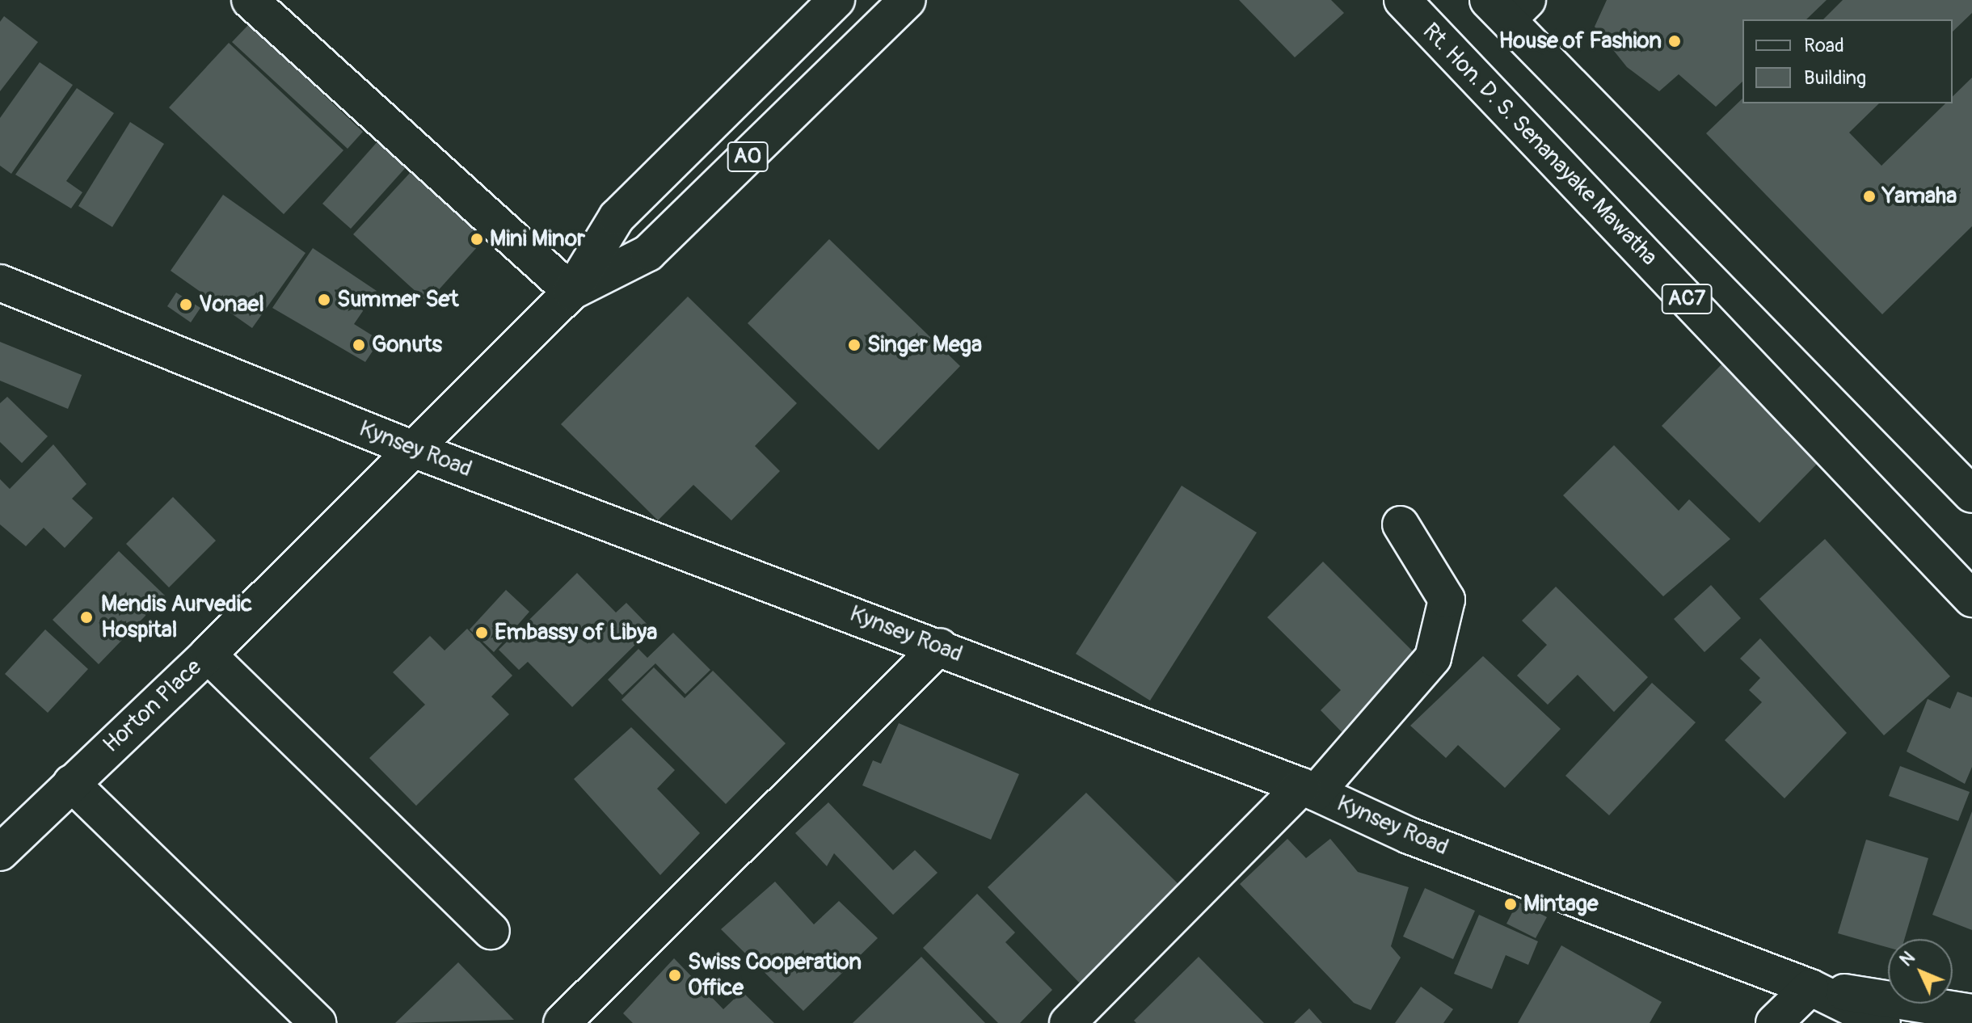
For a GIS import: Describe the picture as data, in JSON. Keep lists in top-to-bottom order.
{
  "streets": {
    "main road": [
      "Rt. Hon. D. S. Senanayake Mawatha",
      "A0",
      "AC7",
      "Kynsey Road",
      "Horton Place"
    ]
  },
  "crossings": [
    ["A0", "Kynsey Road"],
    ["A0", "Horton Place"],
    ["Kynsey Road", "Horton Place"]
  ],
  "places": [
    "House of Fashion",
    "Yamaha",
    "Mini Minor",
    "Summer Set",
    "Vonael",
    "Gonuts",
    "Singer Mega",
    "Mendis Aurvedic Hospital",
    "Embassy of Libya",
    "Mintage",
    "Swiss Cooperation Office"
  ],
  "legend": ["Road", "Building"],
  "north": "top left"
}
